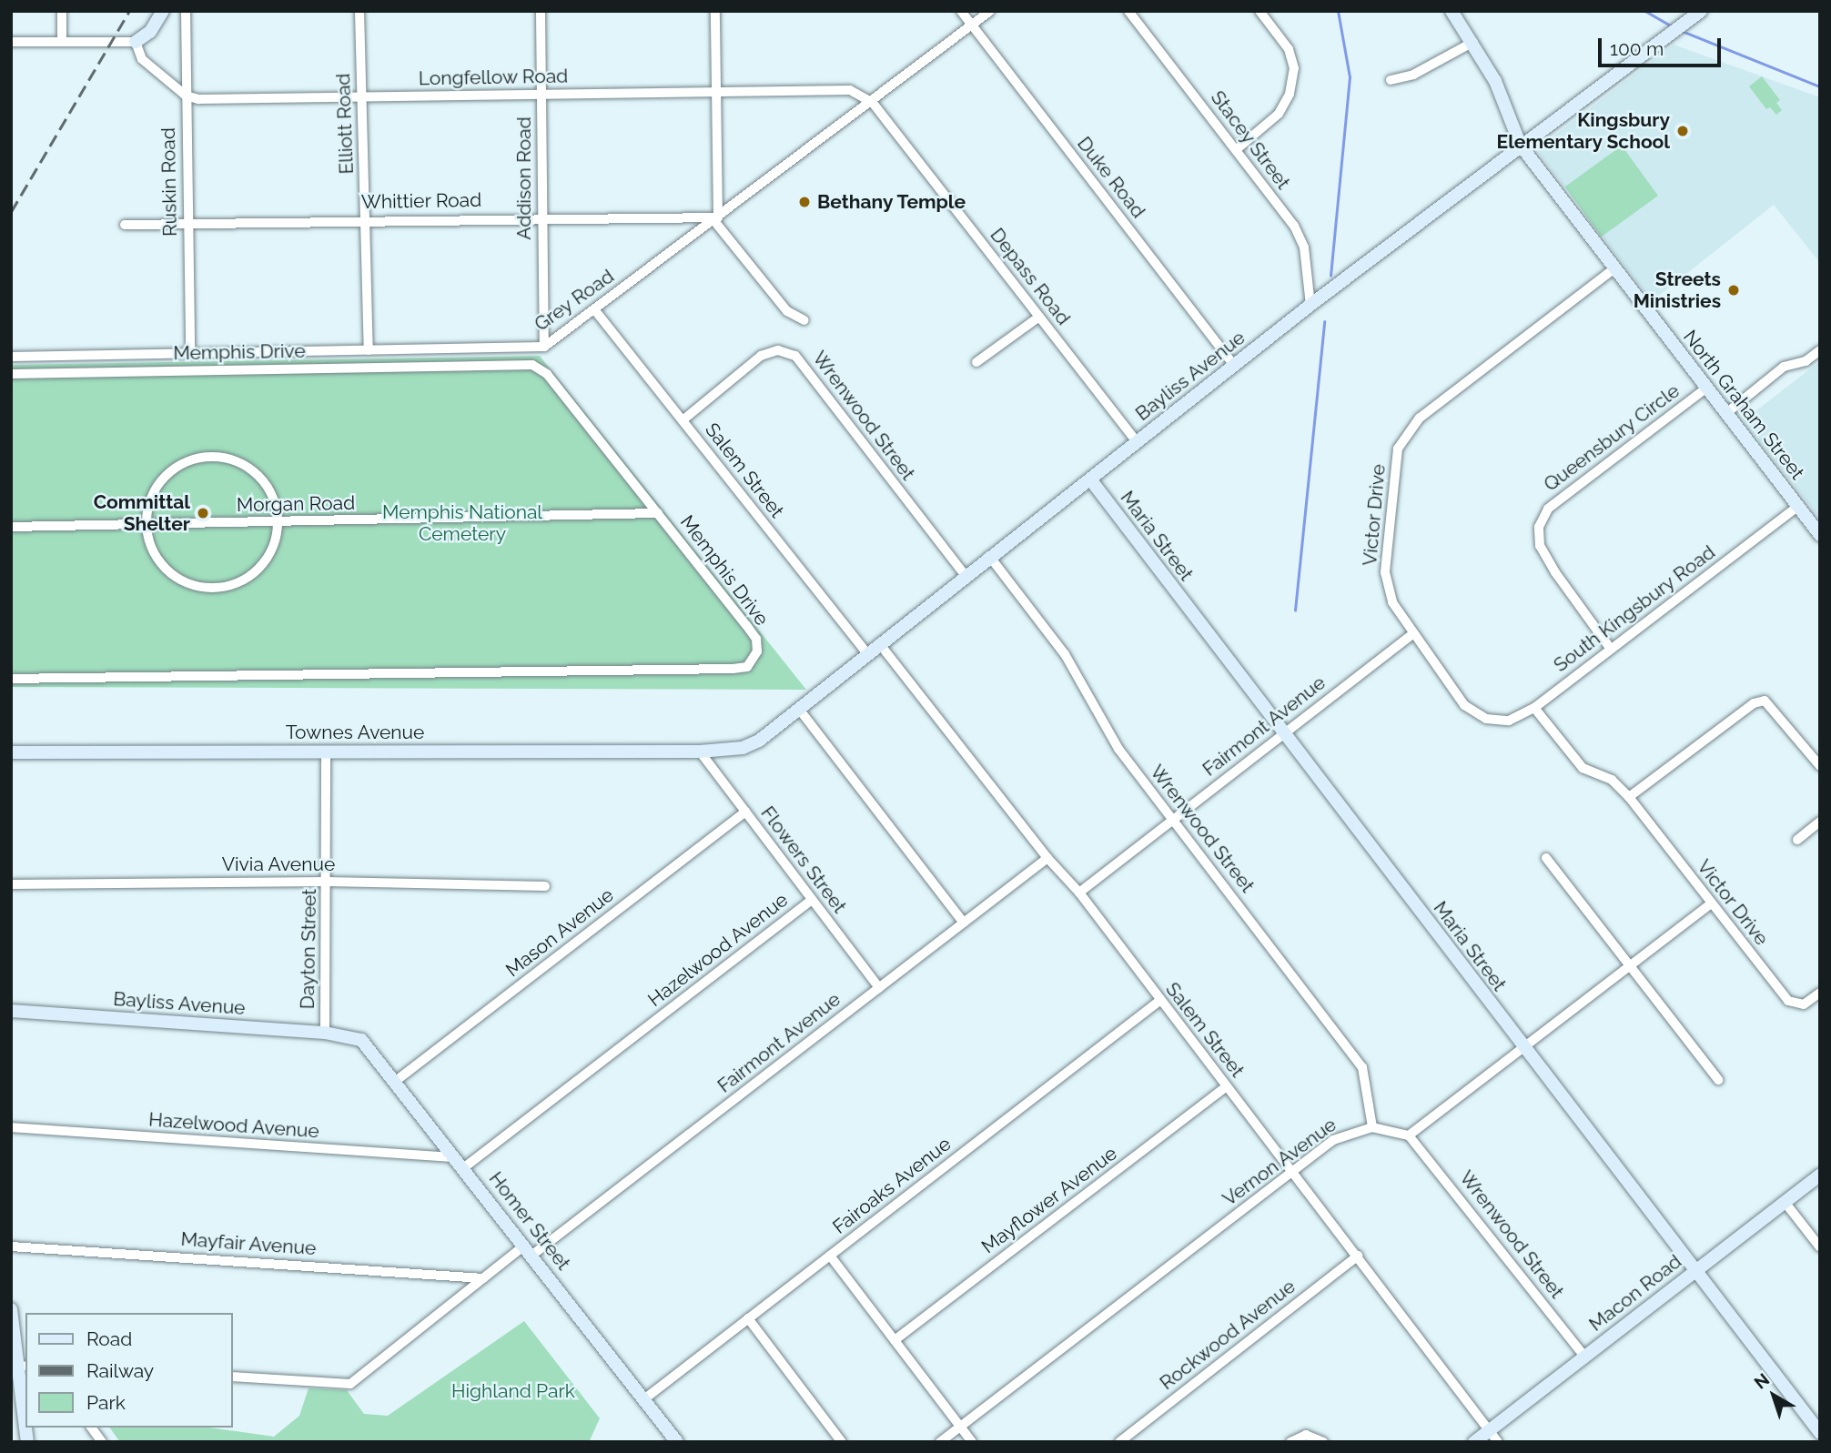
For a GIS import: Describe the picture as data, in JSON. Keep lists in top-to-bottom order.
{
  "streets": {
    "street": [
      "Longfellow Road",
      "Elliott Road",
      "Stacey Street",
      "Duke Road",
      "Addison Road",
      "Ruskin Road",
      "Whittier Road",
      "Depass Road",
      "Grey Road",
      "Memphis Drive",
      "Bayliss Avenue",
      "North Graham Street",
      "Wrenwood Street",
      "Queensbury Circle",
      "Salem Street",
      "Morgan Road",
      "Victor Drive",
      "Maria Street",
      "South Kingsbury Road",
      "Fairmont Avenue",
      "Townes Avenue",
      "Flowers Street",
      "Vivia Avenue",
      "Mason Avenue",
      "Dayton Street",
      "Hazelwood Avenue",
      "Vernon Avenue",
      "Fairoaks Avenue",
      "Mayflower Avenue",
      "Homer Street",
      "Mayfair Avenue",
      "Macon Road",
      "Rockwood Avenue"
    ]
  },
  "crossings": [
    ["Longfellow Road", "Elliott Road"],
    ["Longfellow Road", "Addison Road"],
    ["Longfellow Road", "Ruskin Road"],
    ["Longfellow Road", "Depass Road"],
    ["Longfellow Road", "Grey Road"],
    ["Elliott Road", "Whittier Road"],
    ["Elliott Road", "Grey Road"],
    ["Stacey Street", "Bayliss Avenue"],
    ["Duke Road", "Grey Road"],
    ["Duke Road", "Bayliss Avenue"],
    ["Addison Road", "Whittier Road"],
    ["Addison Road", "Grey Road"],
    ["Ruskin Road", "Whittier Road"],
    ["Ruskin Road", "Grey Road"],
    ["Whittier Road", "Grey Road"],
    ["Depass Road", "Grey Road"],
    ["Depass Road", "Bayliss Avenue"],
    ["Grey Road", "Salem Street"],
    ["Memphis Drive", "Morgan Road"],
    ["Bayliss Avenue", "North Graham Street"],
    ["Bayliss Avenue", "Wrenwood Street"],
    ["Bayliss Avenue", "Salem Street"],
    ["Bayliss Avenue", "Maria Street"],
    ["Bayliss Avenue", "Townes Avenue"],
    ["Bayliss Avenue", "Flowers Street"],
    ["Bayliss Avenue", "Dayton Street"],
    ["Bayliss Avenue", "Homer Street"],
    ["North Graham Street", "Queensbury Circle"],
    ["North Graham Street", "Victor Drive"],
    ["North Graham Street", "South Kingsbury Road"],
    ["Wrenwood Street", "Salem Street"],
    ["Wrenwood Street", "Fairmont Avenue"],
    ["Wrenwood Street", "Vernon Avenue"],
    ["Wrenwood Street", "Macon Road"],
    ["Queensbury Circle", "South Kingsbury Road"],
    ["Salem Street", "Fairmont Avenue"],
    ["Salem Street", "Vernon Avenue"],
    ["Salem Street", "Fairoaks Avenue"],
    ["Salem Street", "Mayflower Avenue"],
    ["Salem Street", "Macon Road"],
    ["Salem Street", "Rockwood Avenue"],
    ["Victor Drive", "South Kingsbury Road"],
    ["Victor Drive", "Fairmont Avenue"],
    ["Maria Street", "Fairmont Avenue"],
    ["Maria Street", "Macon Road"],
    ["Fairmont Avenue", "Flowers Street"],
    ["Fairmont Avenue", "Homer Street"],
    ["Fairmont Avenue", "Mayfair Avenue"],
    ["Townes Avenue", "Flowers Street"],
    ["Townes Avenue", "Dayton Street"],
    ["Flowers Street", "Mason Avenue"],
    ["Flowers Street", "Hazelwood Avenue"],
    ["Vivia Avenue", "Dayton Street"],
    ["Mason Avenue", "Homer Street"],
    ["Hazelwood Avenue", "Homer Street"],
    ["Fairoaks Avenue", "Homer Street"]
  ],
  "parks": ["Memphis National Cemetery", "Highland Park"],
  "places": [
    "Kingsbury Elementary School",
    "Bethany Temple",
    "Streets Ministries",
    "Committal Shelter"
  ],
  "legend": ["Road", "Railway", "Park"],
  "scale_bar": "100 m",
  "north": "top left"
}
